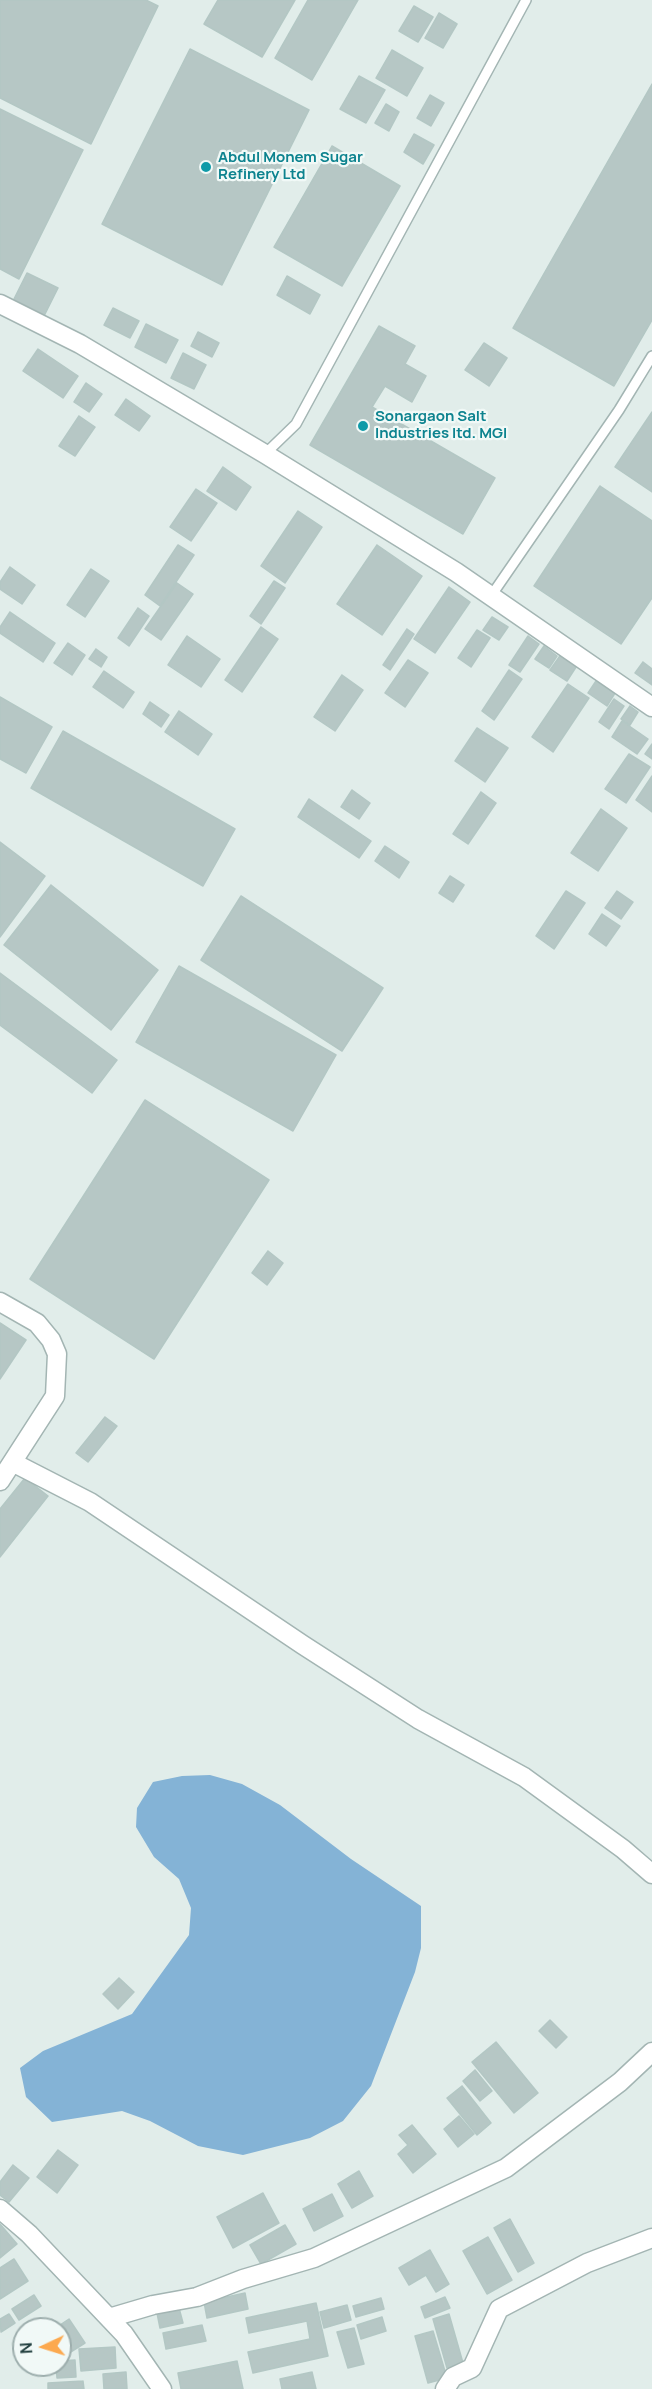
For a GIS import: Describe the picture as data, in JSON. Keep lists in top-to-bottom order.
{
  "places": ["Abdul Monem Sugar Refinery Ltd", "Sonargaon Salt Industries ltd. MGI"],
  "north": "left"
}
